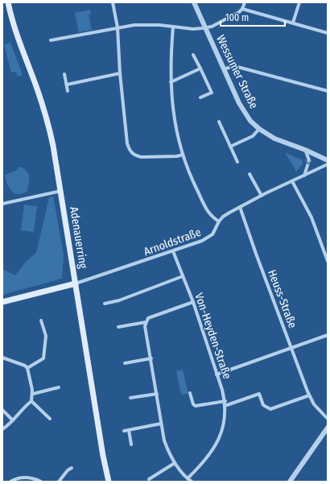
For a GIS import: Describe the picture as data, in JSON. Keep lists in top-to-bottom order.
{
  "streets": {
    "main road": ["Adenauerring"],
    "street": [
      "Wessumer Straße",
      "Arnoldstraße",
      "Heuss-Straße",
      "Von-Heyden-Straße"
    ]
  },
  "crossings": [
    ["Adenauerring", "Arnoldstraße"],
    ["Arnoldstraße", "Heuss-Straße"],
    ["Arnoldstraße", "Von-Heyden-Straße"]
  ],
  "scale_bar": "100 m"
}
